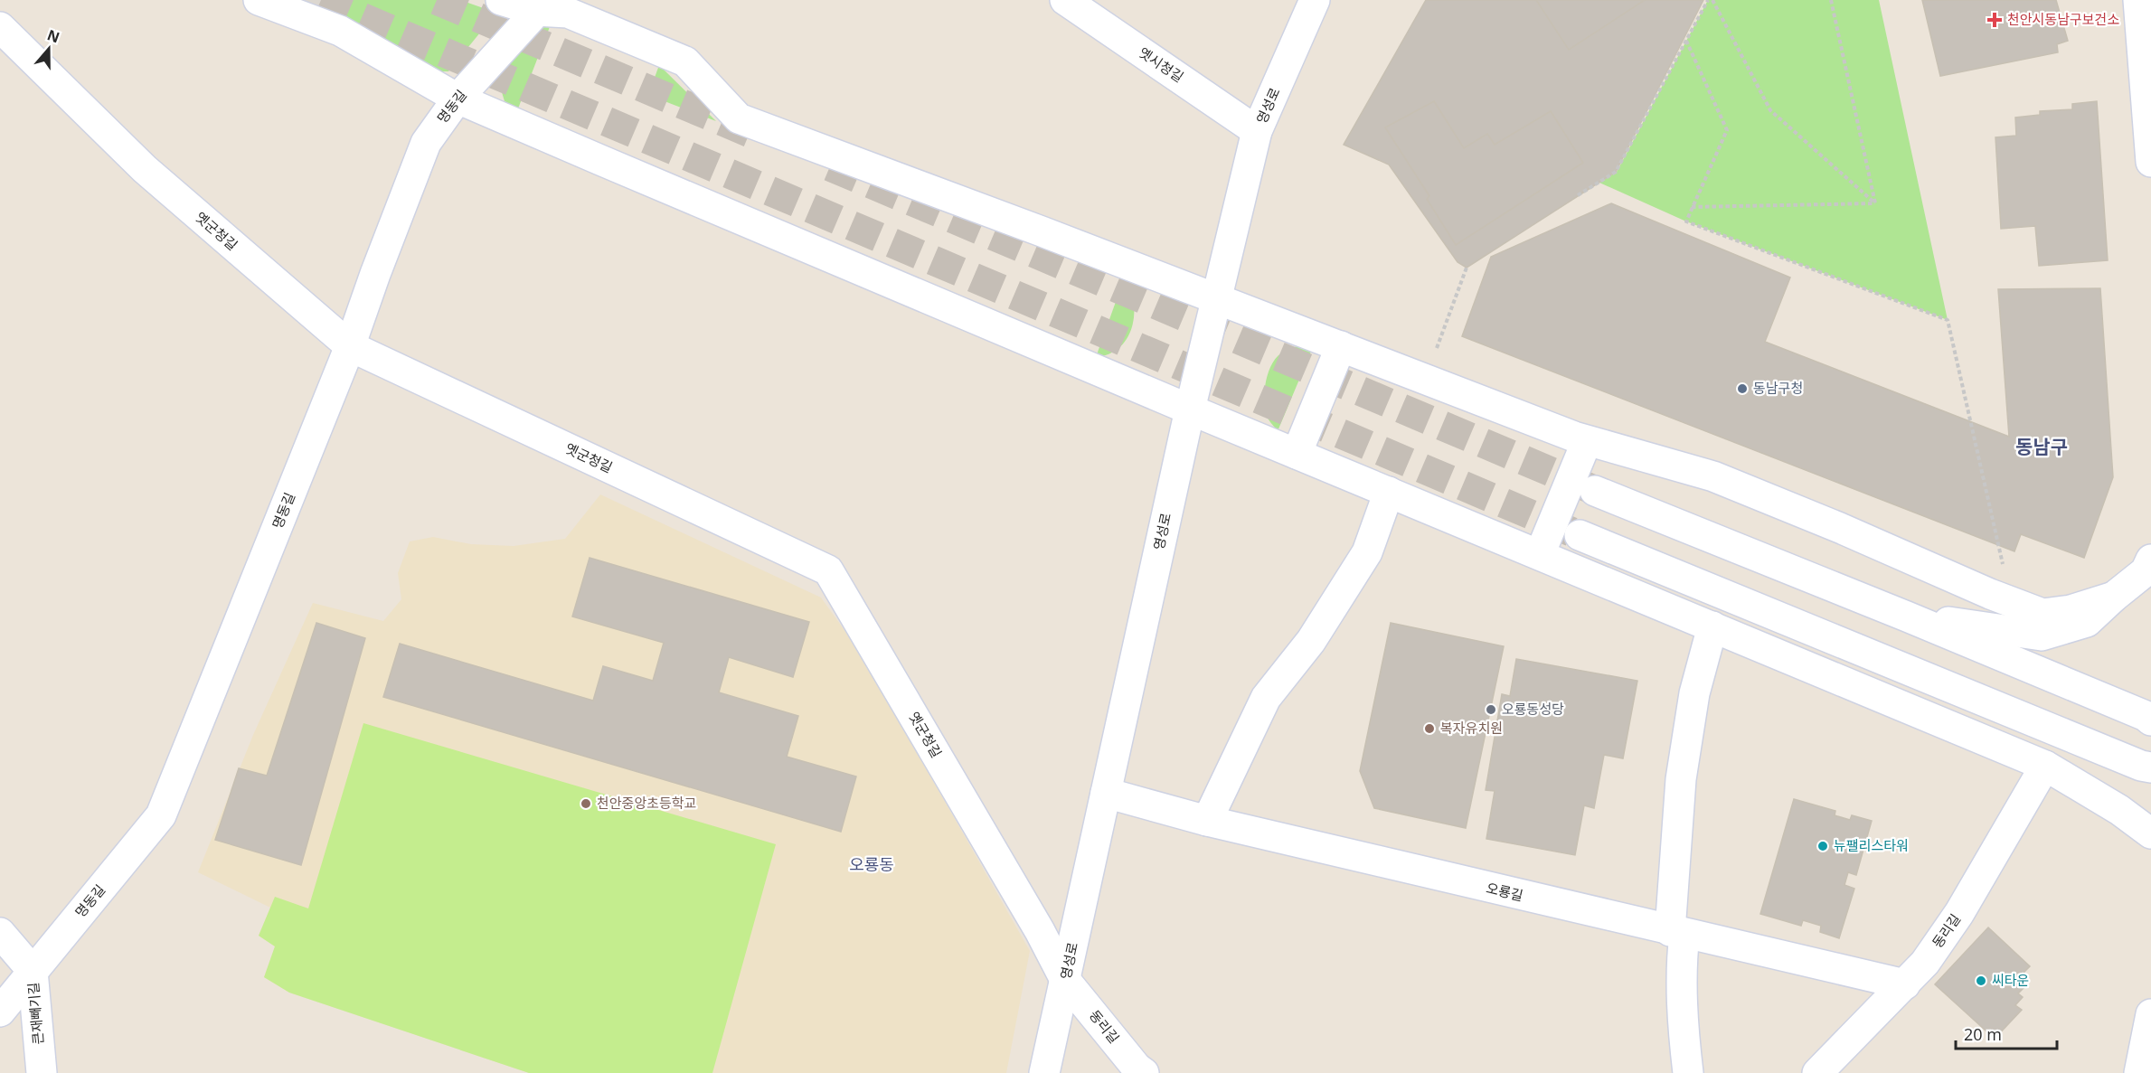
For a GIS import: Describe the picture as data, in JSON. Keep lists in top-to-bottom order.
{
  "streets": {
    "street": [
      "옛시청길",
      "영성로",
      "명동길",
      "옛군청길",
      "오룡길",
      "동리길",
      "큰재빼기길"
    ]
  },
  "crossings": [
    ["옛시청길", "영성로"],
    ["영성로", "옛군청길"],
    ["영성로", "오룡길"],
    ["영성로", "동리길"],
    ["명동길", "옛군청길"],
    ["명동길", "큰재빼기길"],
    ["옛군청길", "동리길"],
    ["오룡길", "동리길"]
  ],
  "districts": ["동남구", "오룡동"],
  "places": {
    "health": ["천안시동남구보건소"],
    "other": [
      "동남구청",
      "오룡동성당",
      "복자유치원",
      "천안중앙초등학교",
      "뉴팰리스타워",
      "씨타운"
    ]
  },
  "scale_bar": "20 m",
  "north": "top"
}
